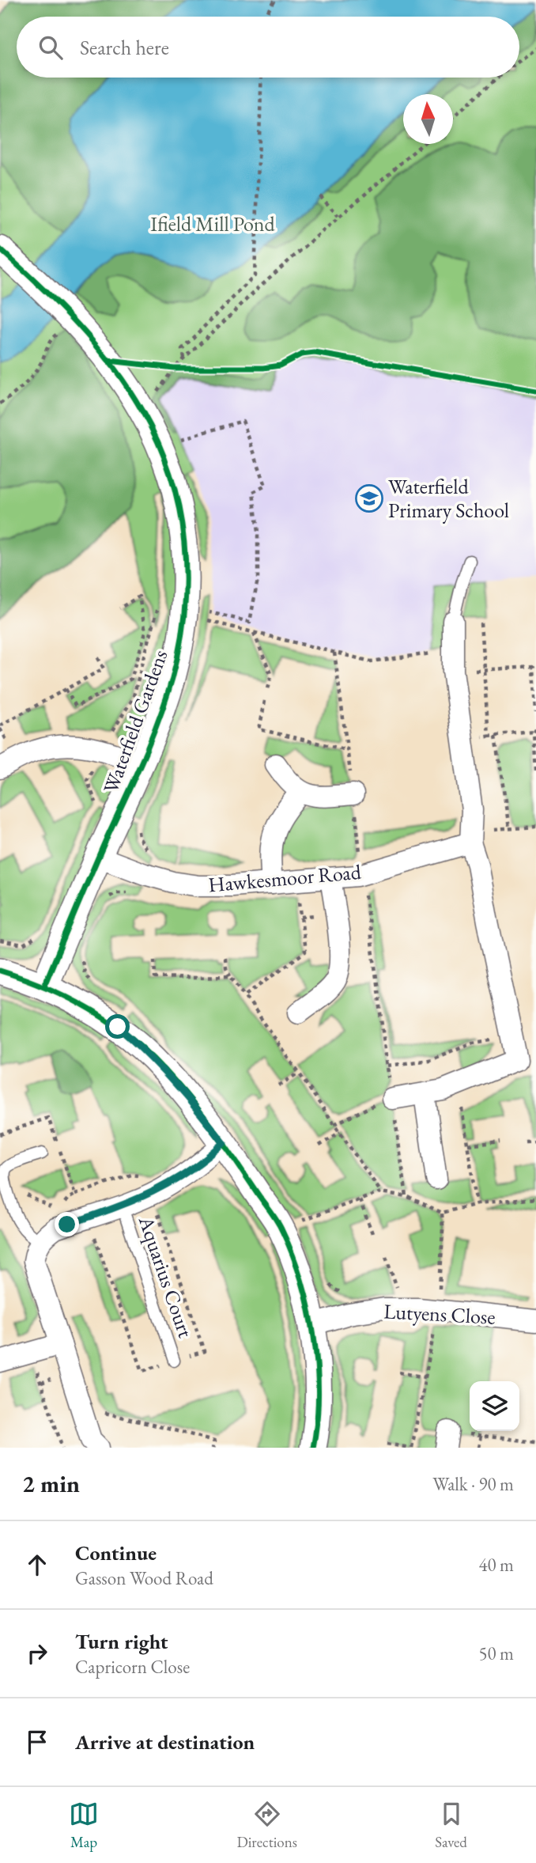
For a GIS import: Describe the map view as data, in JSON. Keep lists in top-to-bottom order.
{
  "streets": {
    "street": ["Waterfield Gardens", "Hawkesmoor Road", "Lutyens Close"],
    "lane": ["Aquarius Court"]
  },
  "crossings": [
    ["Waterfield Gardens", "Hawkesmoor Road"]
  ],
  "parks": ["Ifield Mill Pond"],
  "places": {
    "school or university": ["Waterfield Primary School"]
  },
  "north": "top",
  "page": {
    "search": "Search here",
    "heading": ["2 min", "Walk · 90 m"],
    "list": [
      ["Continue", "Gasson Wood Road", "40 m"],
      ["Turn right", "Capricorn Close", "50 m"],
      "Arrive at destination"
    ],
    "nav": ["Map", "Directions", "Saved"]
  }
}
